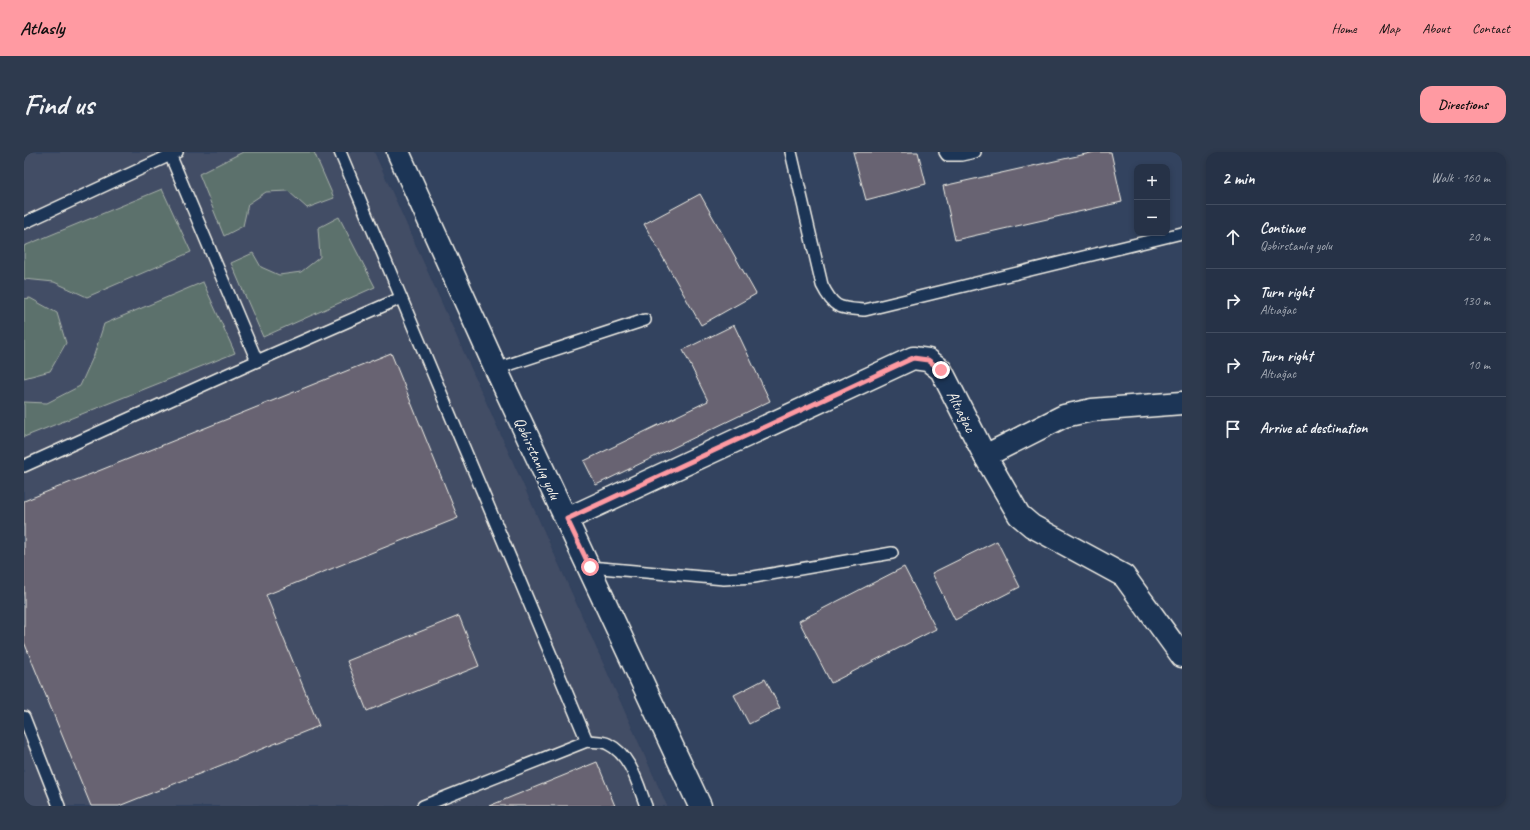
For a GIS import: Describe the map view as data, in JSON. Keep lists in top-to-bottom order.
{
  "streets": {
    "street": ["Altıağac", "Qəbirstanlıq yolu"]
  },
  "crossings": [
    ["Altıağac", "Qəbirstanlıq yolu"]
  ],
  "page": {
    "header": "Atlasly",
    "nav": [
      "Home",
      "Map",
      "About",
      "Contact"
    ],
    "buttons": "Directions",
    "title": "Find us",
    "heading": ["2 min", "Walk · 160 m"],
    "map_buttons": ["+", "−"],
    "list": [
      ["Continue", "Qəbirstanlıq yolu", "20 m"],
      ["Turn right", "Altıağac", "130 m"],
      ["Turn right", "Altıağac", "10 m"],
      "Arrive at destination"
    ]
  }
}
